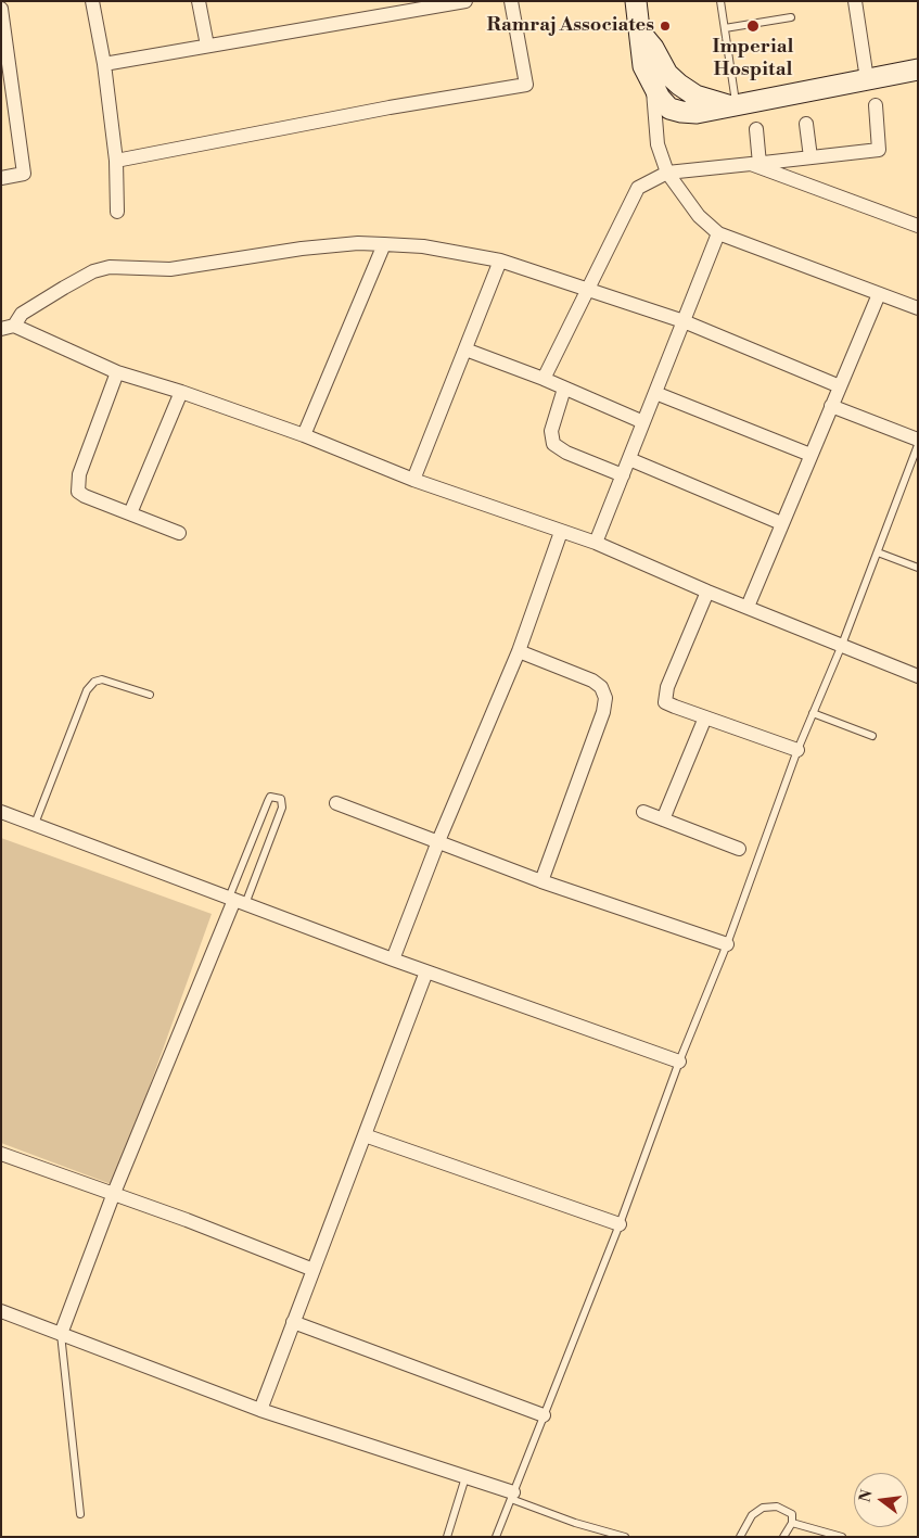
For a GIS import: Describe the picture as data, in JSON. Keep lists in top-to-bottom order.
{
  "places": ["Ramraj Associates", "Imperial Hospital"],
  "north": "left"
}
